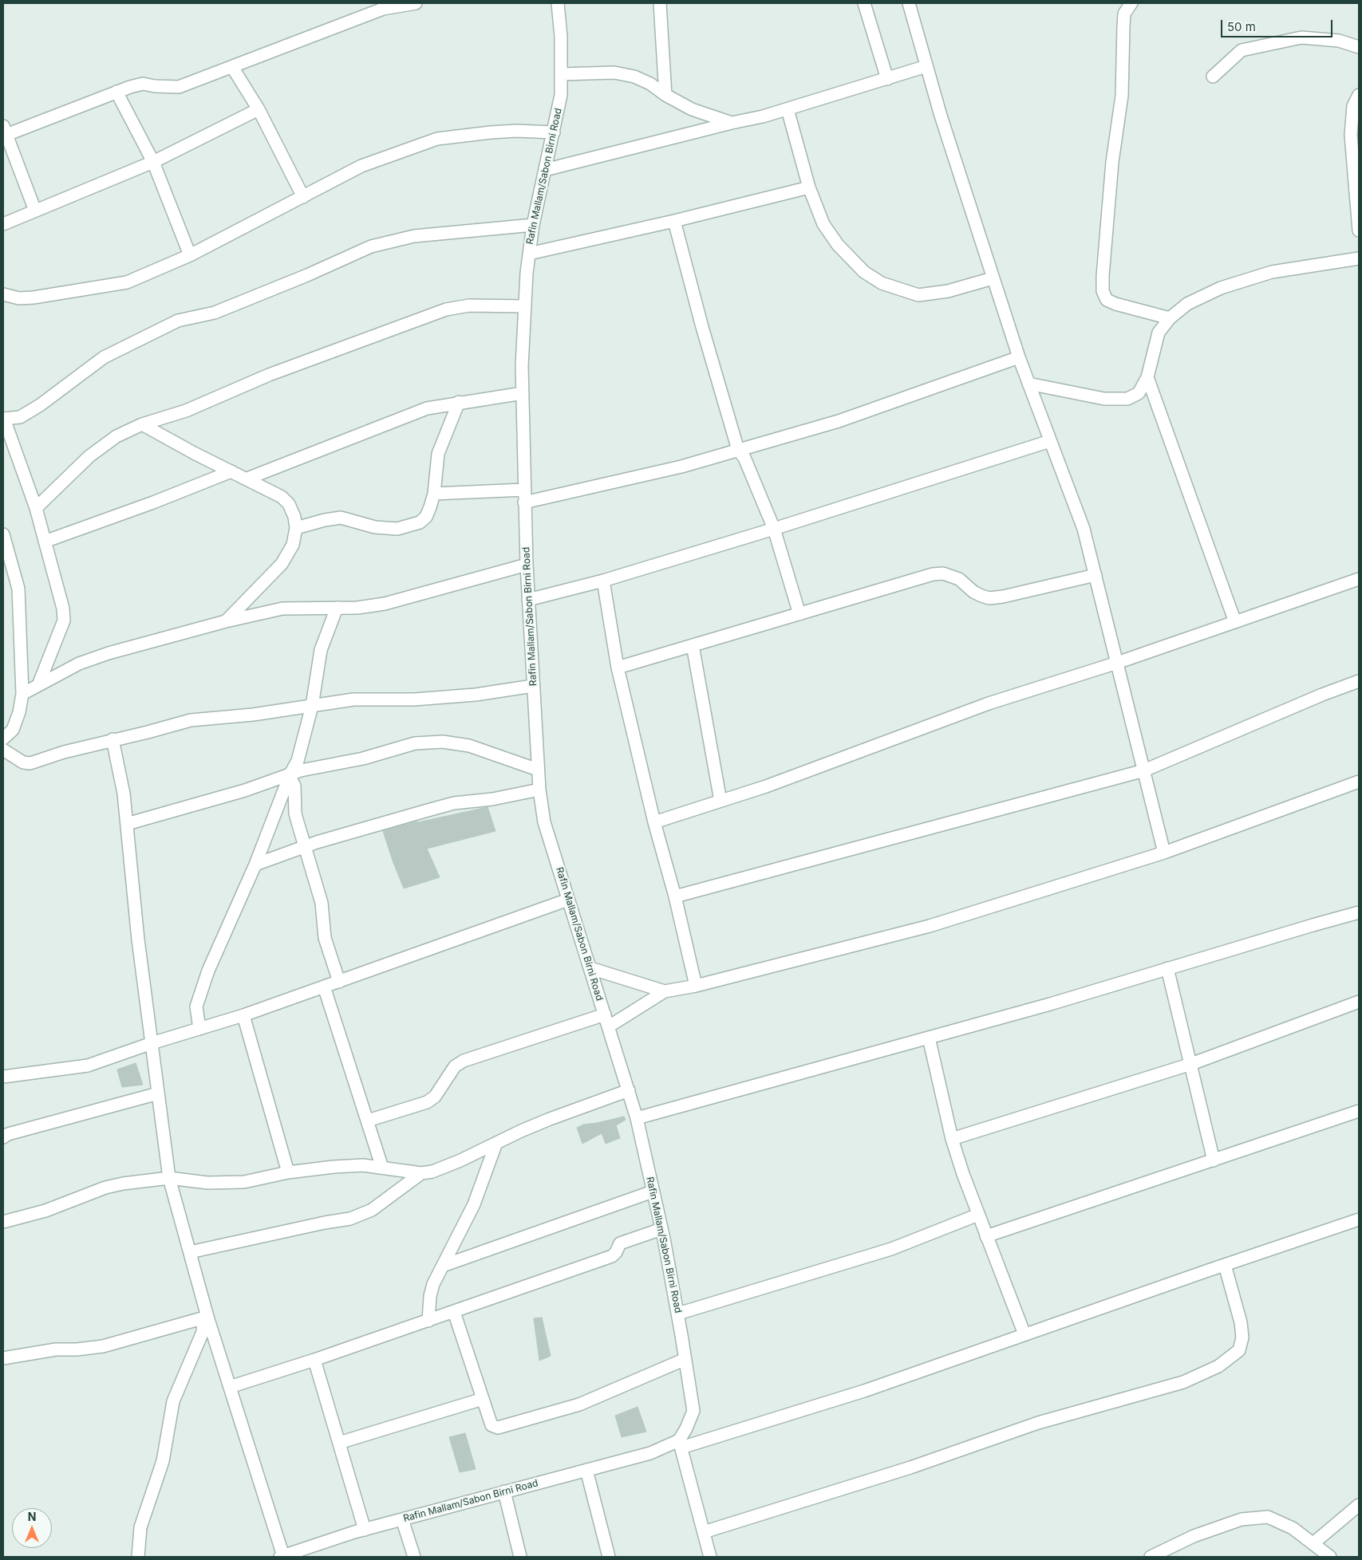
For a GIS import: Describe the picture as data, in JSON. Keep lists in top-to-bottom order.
{
  "streets": {
    "street": ["Rafin Mallam/Sabon Birni Road"]
  },
  "scale_bar": "50 m",
  "north": "top"
}
